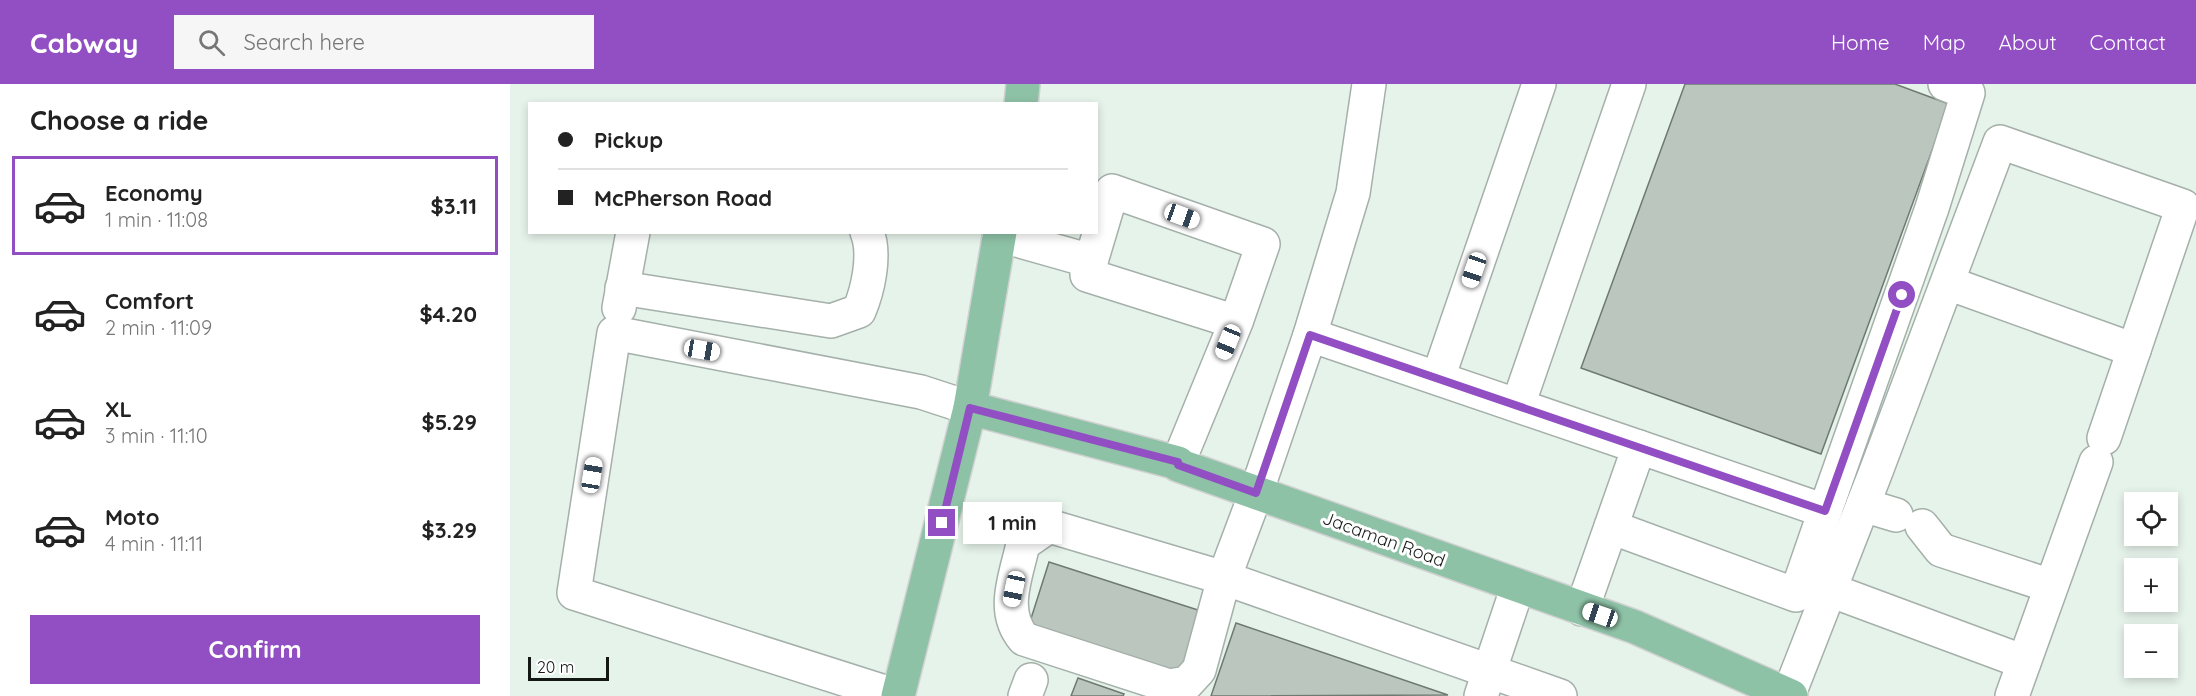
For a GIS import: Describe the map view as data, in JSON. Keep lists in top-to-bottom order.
{
  "streets": {
    "main road": ["Jacaman Road"]
  },
  "scale_bar": "20 m",
  "page": {
    "header": "Cabway",
    "search": "Search here",
    "nav": [
      "Home",
      "Map",
      "About",
      "Contact"
    ],
    "heading": "Choose a ride",
    "banner": ["Pickup", "McPherson Road"],
    "list": [
      {
        "name": "Economy",
        "note": "1 min · 11:08",
        "value": "$3.11"
      },
      {
        "name": "Comfort",
        "note": "2 min · 11:09",
        "value": "$4.20"
      },
      {
        "name": "XL",
        "note": "3 min · 11:10",
        "value": "$5.29"
      },
      {
        "name": "Moto",
        "note": "4 min · 11:11",
        "value": "$3.29"
      }
    ],
    "map_buttons": ["+", "−"],
    "bubble": "1 min",
    "buttons": "Confirm",
    "scale": "20 m"
  }
}
